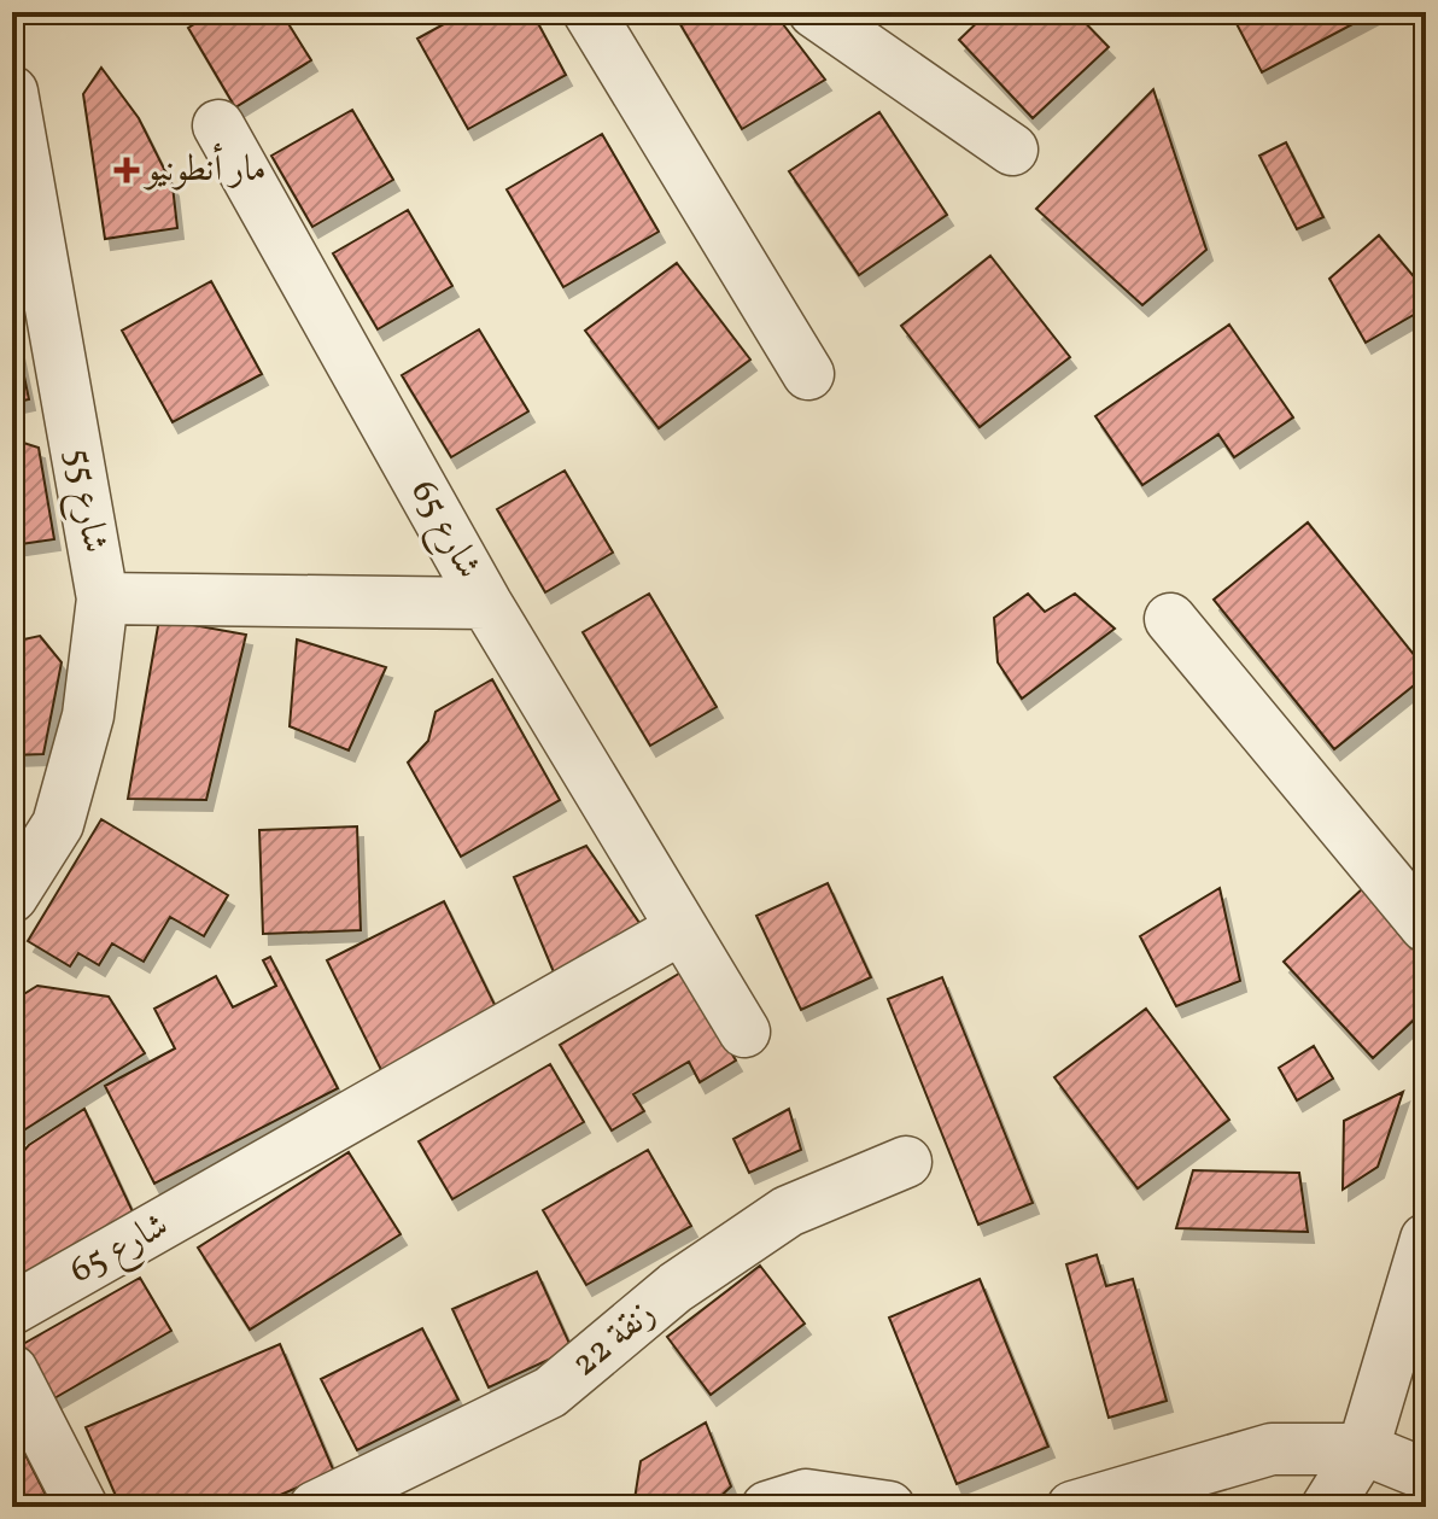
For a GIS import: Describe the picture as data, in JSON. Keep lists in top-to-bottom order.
{
  "streets": {
    "street": ["شارع 55", "شارع 65", "زنقة 22"]
  },
  "places": {
    "health": ["مار أنطونيو"]
  }
}
